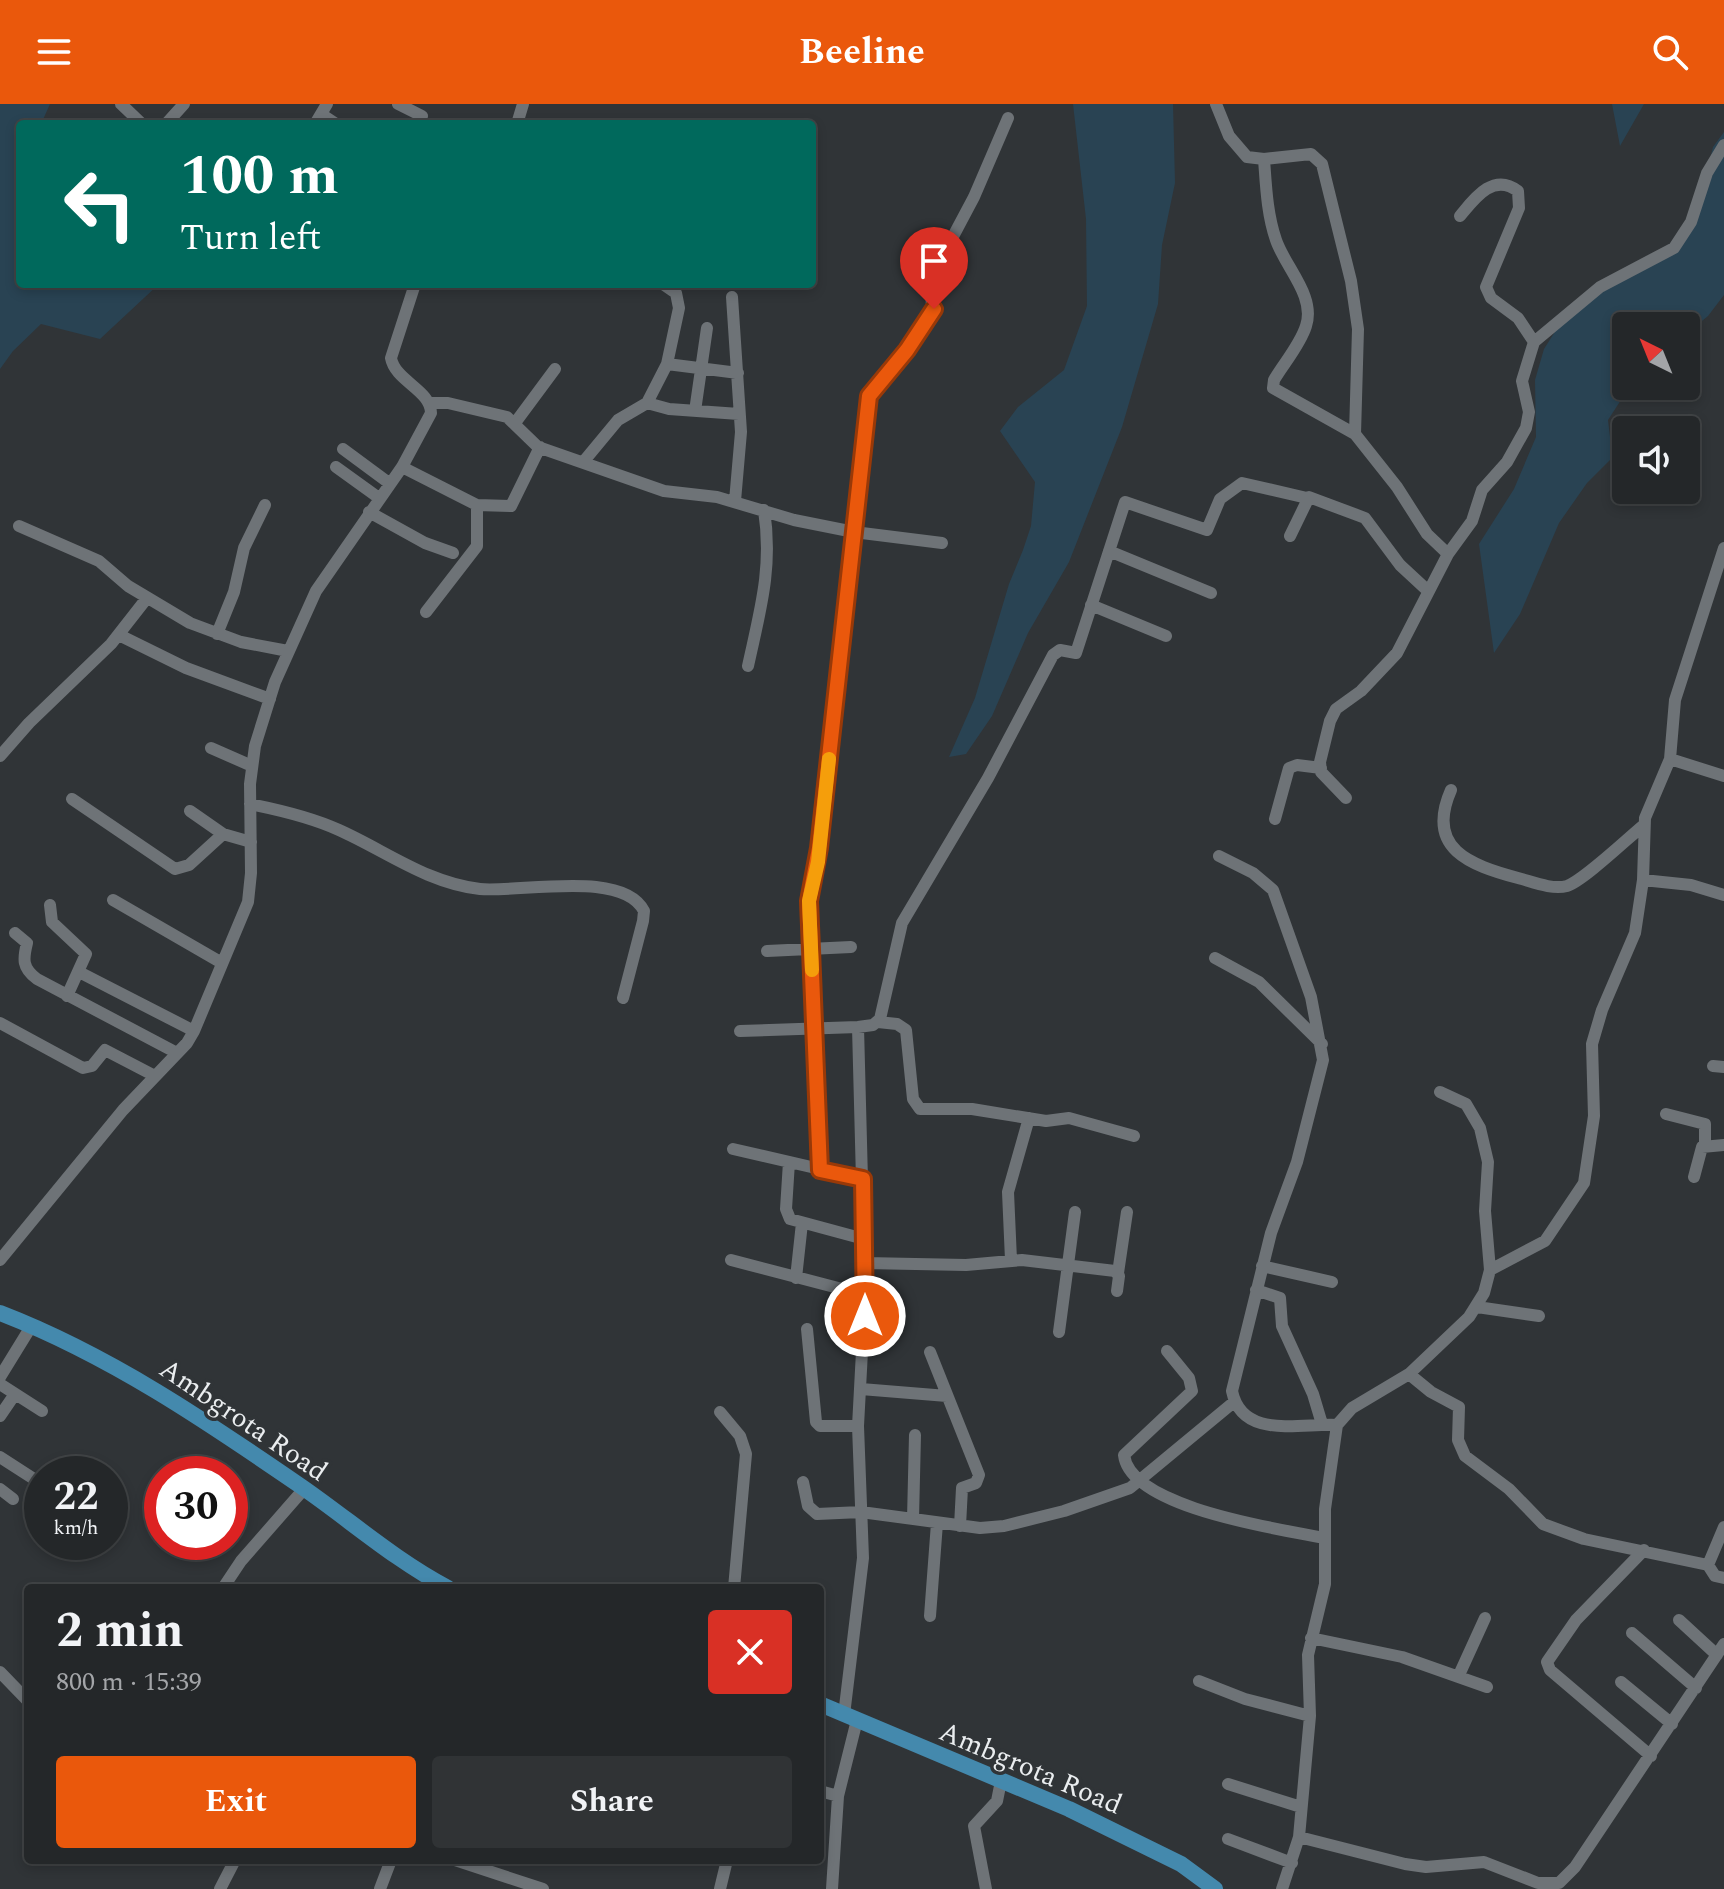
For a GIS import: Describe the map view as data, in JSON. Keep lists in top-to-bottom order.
{
  "streets": {
    "main road": ["Ambgrota Road"]
  },
  "north": "top left",
  "page": {
    "header": "Beeline",
    "turn": ["100 m", "Turn left"],
    "speed": "22 km/h",
    "limit": "30",
    "heading": ["2 min", "800 m · 15:39"],
    "buttons": ["Exit", "Share"]
  }
}
